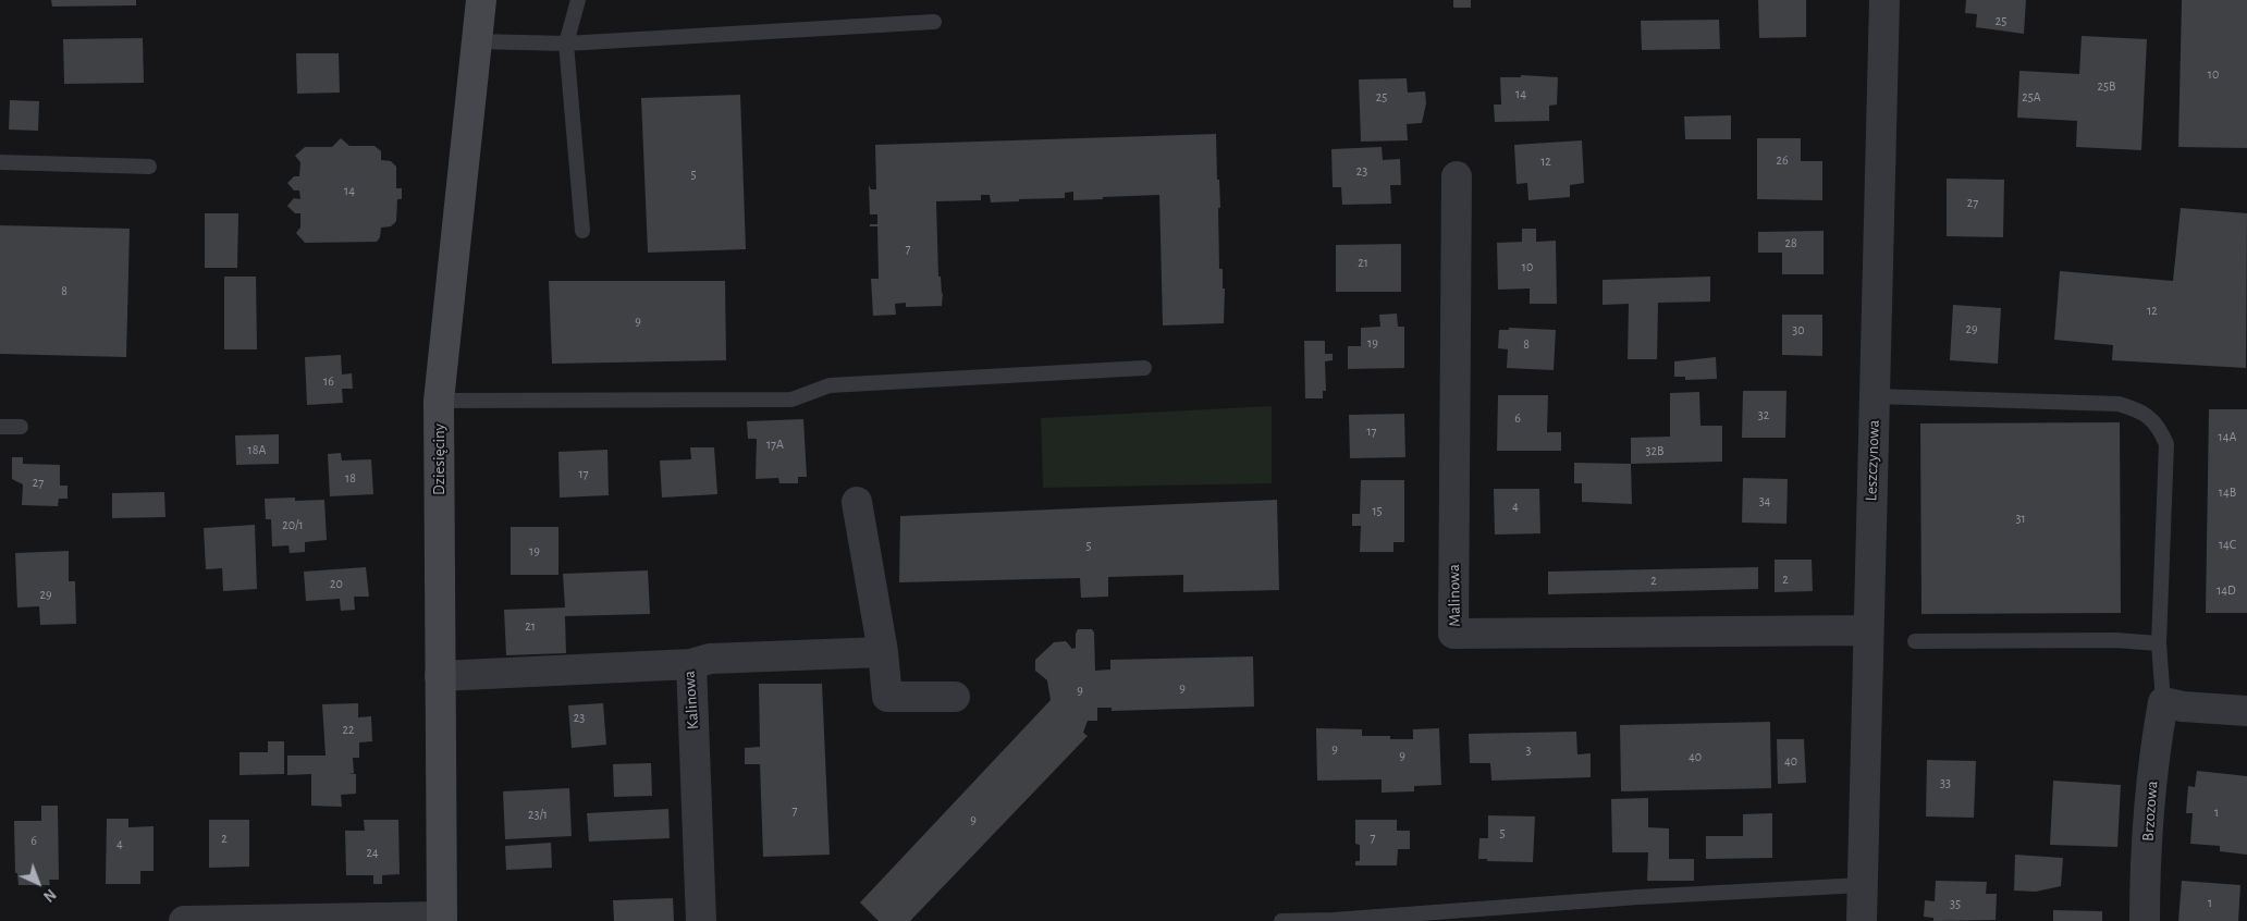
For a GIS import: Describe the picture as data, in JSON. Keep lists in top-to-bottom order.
{
  "streets": {
    "street": [
      "Dziesięciny",
      "Leszczynowa",
      "Malinowa",
      "Kalinowa",
      "Brzozowa"
    ]
  },
  "crossings": [
    ["Dziesięciny", "Kalinowa"],
    ["Leszczynowa", "Malinowa"]
  ],
  "house_numbers": [
    "25",
    "10",
    "25B",
    "14",
    "25",
    "25A",
    "26",
    "12",
    "23",
    "5",
    "14",
    "27",
    "28",
    "7",
    "21",
    "10",
    "8",
    "12",
    "9",
    "29",
    "30",
    "19",
    "8",
    "16",
    "32",
    "6",
    "17",
    "14A",
    "17A",
    "18A",
    "32B",
    "17",
    "18",
    "27",
    "14B",
    "34",
    "4",
    "15",
    "31",
    "20/1",
    "14C",
    "5",
    "19",
    "2",
    "2",
    "20",
    "14D",
    "29",
    "21",
    "9",
    "9",
    "23",
    "22",
    "9",
    "3",
    "9",
    "40",
    "40",
    "33",
    "7",
    "1",
    "23/1",
    "9",
    "5",
    "7",
    "2",
    "6",
    "4",
    "24",
    "1",
    "35"
  ],
  "north": "bottom right"
}
